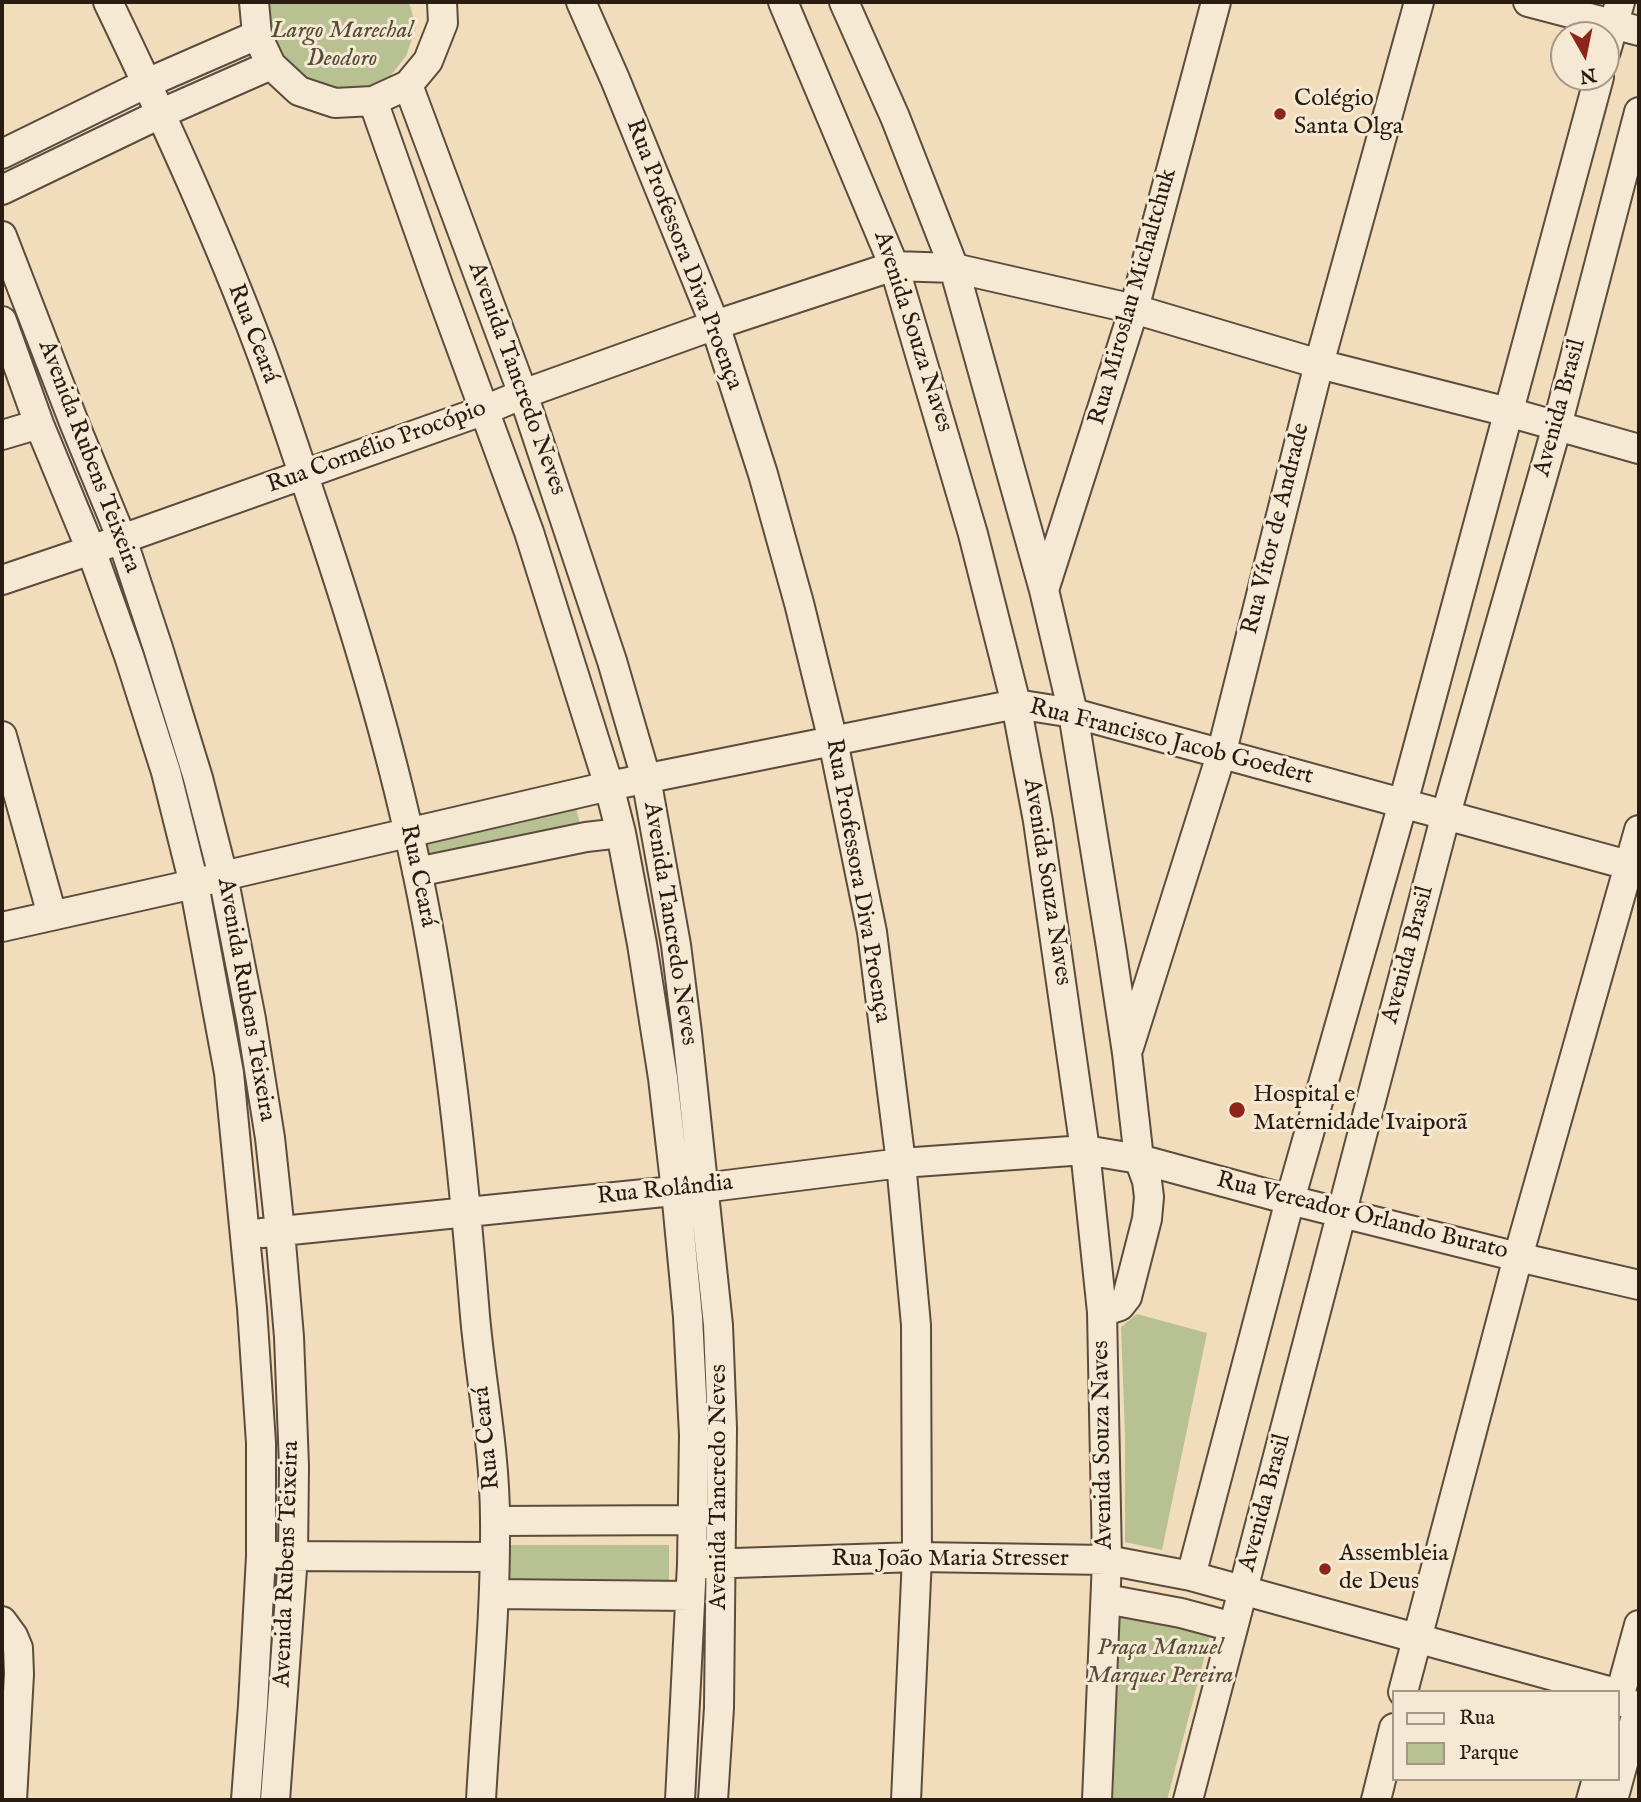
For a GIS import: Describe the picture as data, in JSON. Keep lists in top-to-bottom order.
{
  "streets": {
    "street": [
      "Rua Professora Diva Proença",
      "Rua Miroslau Michaltchuk",
      "Avenida Souza Naves",
      "Rua Ceará",
      "Avenida Tancredo Neves",
      "Avenida Brasil",
      "Rua Cornélio Procópio",
      "Avenida Rubens Teixeira",
      "Rua Vítor de Andrade",
      "Rua Francisco Jacob Goedert",
      "Rua Rolândia",
      "Rua Vereador Orlando Burato",
      "Rua João Maria Stresser"
    ]
  },
  "crossings": [
    ["Rua Professora Diva Proença", "Rua Cornélio Procópio"],
    ["Rua Professora Diva Proença", "Rua Francisco Jacob Goedert"],
    ["Rua Professora Diva Proença", "Rua Rolândia"],
    ["Rua Professora Diva Proença", "Rua João Maria Stresser"],
    ["Rua Miroslau Michaltchuk", "Rua Cornélio Procópio"],
    ["Avenida Souza Naves", "Rua Cornélio Procópio"],
    ["Avenida Souza Naves", "Rua Francisco Jacob Goedert"],
    ["Avenida Souza Naves", "Rua Rolândia"],
    ["Avenida Souza Naves", "Rua Vereador Orlando Burato"],
    ["Avenida Souza Naves", "Rua João Maria Stresser"],
    ["Rua Ceará", "Rua Cornélio Procópio"],
    ["Rua Ceará", "Rua Francisco Jacob Goedert"],
    ["Rua Ceará", "Rua Rolândia"],
    ["Avenida Tancredo Neves", "Rua Cornélio Procópio"],
    ["Avenida Tancredo Neves", "Rua Francisco Jacob Goedert"],
    ["Avenida Tancredo Neves", "Rua Rolândia"],
    ["Avenida Tancredo Neves", "Rua João Maria Stresser"],
    ["Avenida Brasil", "Rua Cornélio Procópio"],
    ["Avenida Brasil", "Rua Francisco Jacob Goedert"],
    ["Avenida Brasil", "Rua Vereador Orlando Burato"],
    ["Avenida Brasil", "Rua João Maria Stresser"],
    ["Rua Cornélio Procópio", "Avenida Rubens Teixeira"],
    ["Rua Cornélio Procópio", "Rua Vítor de Andrade"],
    ["Avenida Rubens Teixeira", "Rua Francisco Jacob Goedert"],
    ["Avenida Rubens Teixeira", "Rua Rolândia"],
    ["Rua Vítor de Andrade", "Rua Francisco Jacob Goedert"],
    ["Rua Rolândia", "Rua Vereador Orlando Burato"]
  ],
  "parks": ["Largo Marechal Deodoro", "Praça Manuel Marques Pereira"],
  "places": ["Colégio Santa Olga", "Hospital e Maternidade Ivaiporã", "Assembleia de Deus"],
  "legend": ["Rua", "Parque"],
  "north": "bottom"
}
